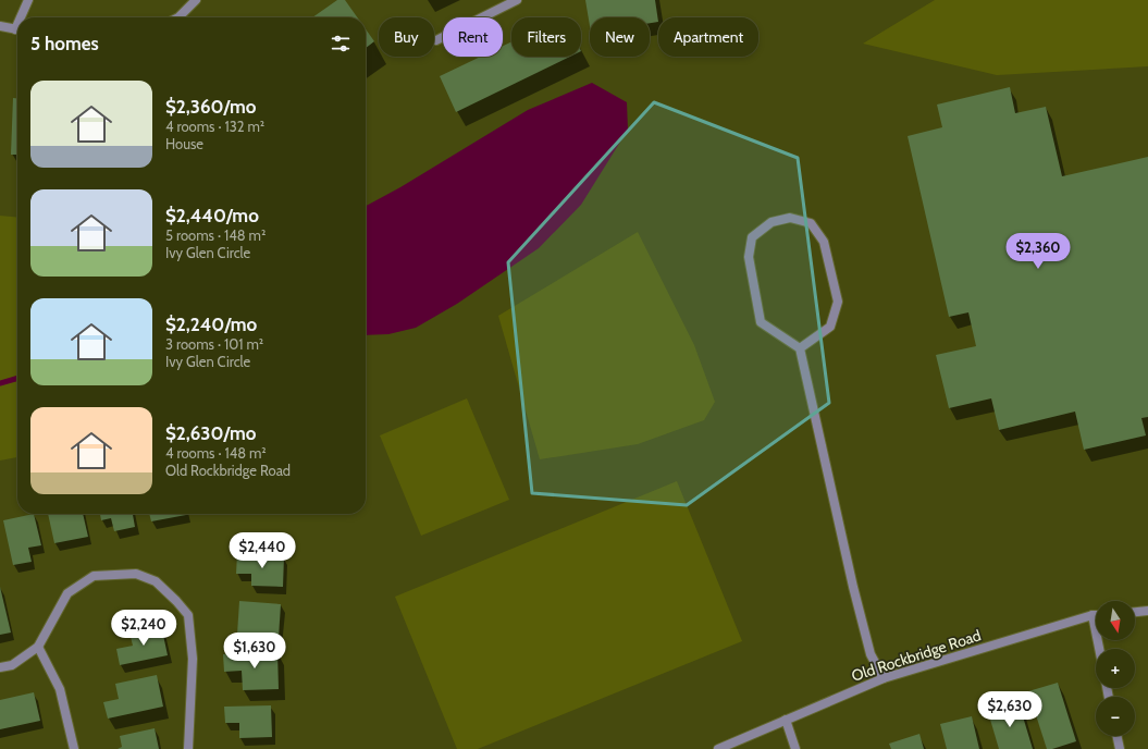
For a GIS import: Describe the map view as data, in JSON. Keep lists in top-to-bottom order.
{
  "streets": {
    "street": ["Old Rockbridge Road"]
  },
  "north": "bottom",
  "page": {
    "chip": [
      "Buy",
      "Rent",
      "Filters",
      "New",
      "Apartment"
    ],
    "heading": "5 homes",
    "list": [
      {
        "name": "$2,360/mo",
        "note": "4 rooms · 132 m² · House"
      },
      {
        "name": "$2,440/mo",
        "note": "5 rooms · 148 m² · Ivy Glen Circle"
      },
      {
        "name": "$2,240/mo",
        "note": "3 rooms · 101 m² · Ivy Glen Circle"
      },
      {
        "name": "$2,630/mo",
        "note": "4 rooms · 148 m² · Old Rockbridge Road"
      }
    ],
    "price": [
      "$2,360",
      "$2,440",
      "$2,240",
      "$1,630",
      "$2,630"
    ],
    "map_buttons": ["+", "−"]
  }
}
